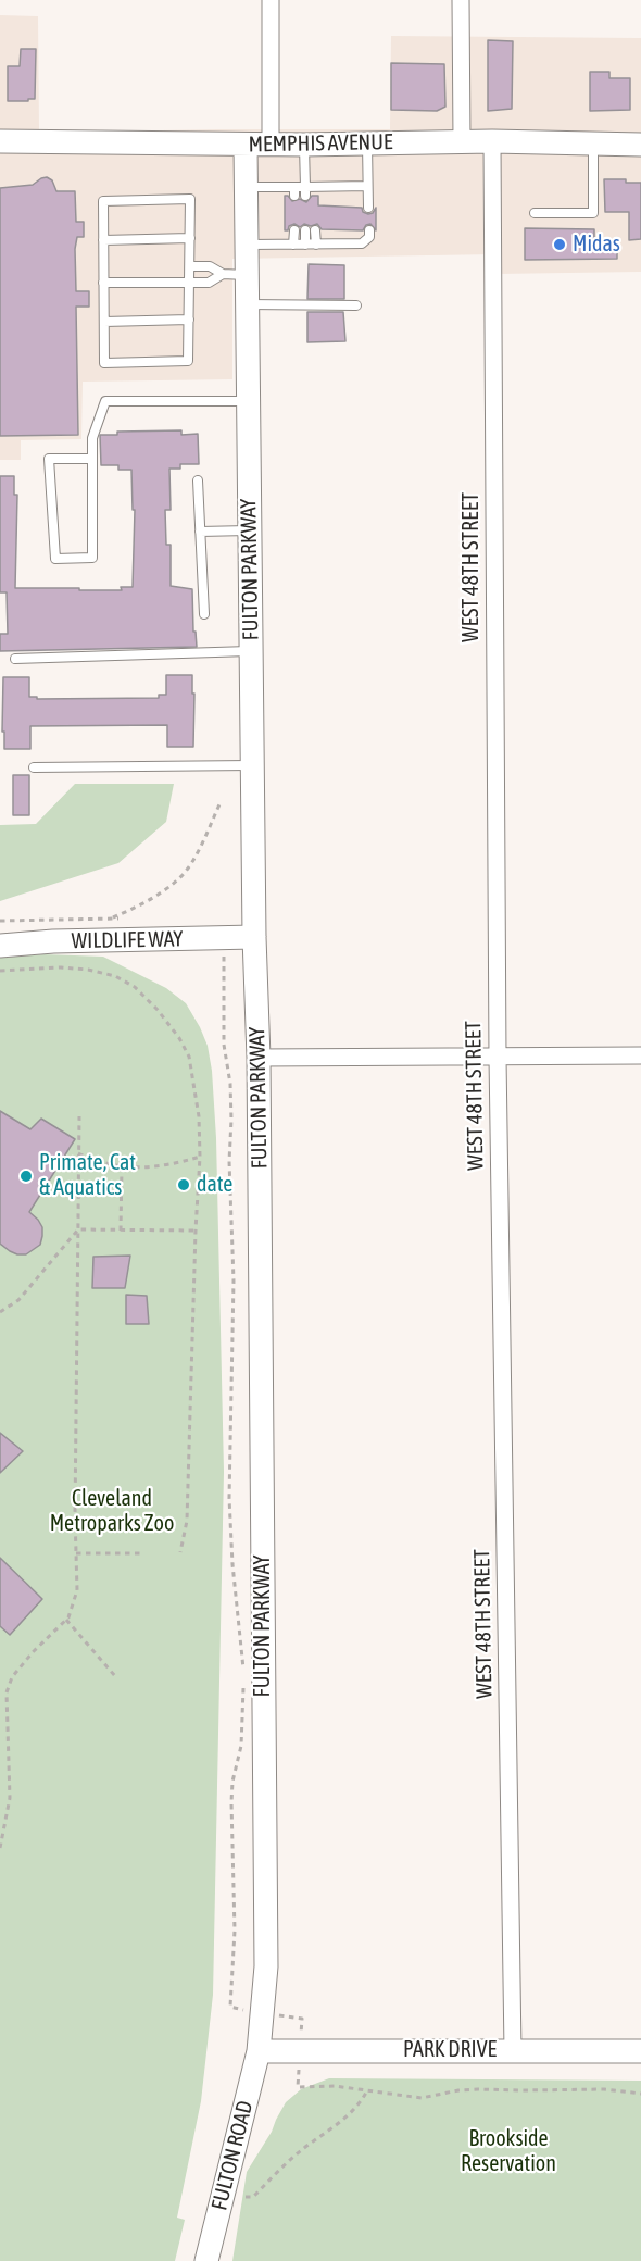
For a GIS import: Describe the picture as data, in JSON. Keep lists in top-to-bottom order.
{
  "streets": {
    "street": [
      "MEMPHIS AVENUE",
      "WEST 48TH STREET",
      "FULTON PARKWAY",
      "WILDLIFE WAY",
      "PARK DRIVE",
      "FULTON ROAD"
    ]
  },
  "crossings": [
    ["MEMPHIS AVENUE", "WEST 48TH STREET"],
    ["MEMPHIS AVENUE", "FULTON PARKWAY"],
    ["WEST 48TH STREET", "PARK DRIVE"],
    ["FULTON PARKWAY", "WILDLIFE WAY"],
    ["FULTON PARKWAY", "PARK DRIVE"],
    ["FULTON PARKWAY", "FULTON ROAD"],
    ["PARK DRIVE", "FULTON ROAD"]
  ],
  "parks": ["Cleveland Metroparks Zoo", "Brookside Reservation"],
  "places": ["Midas", "Primate, Cat & Aquatics", "date"]
}
